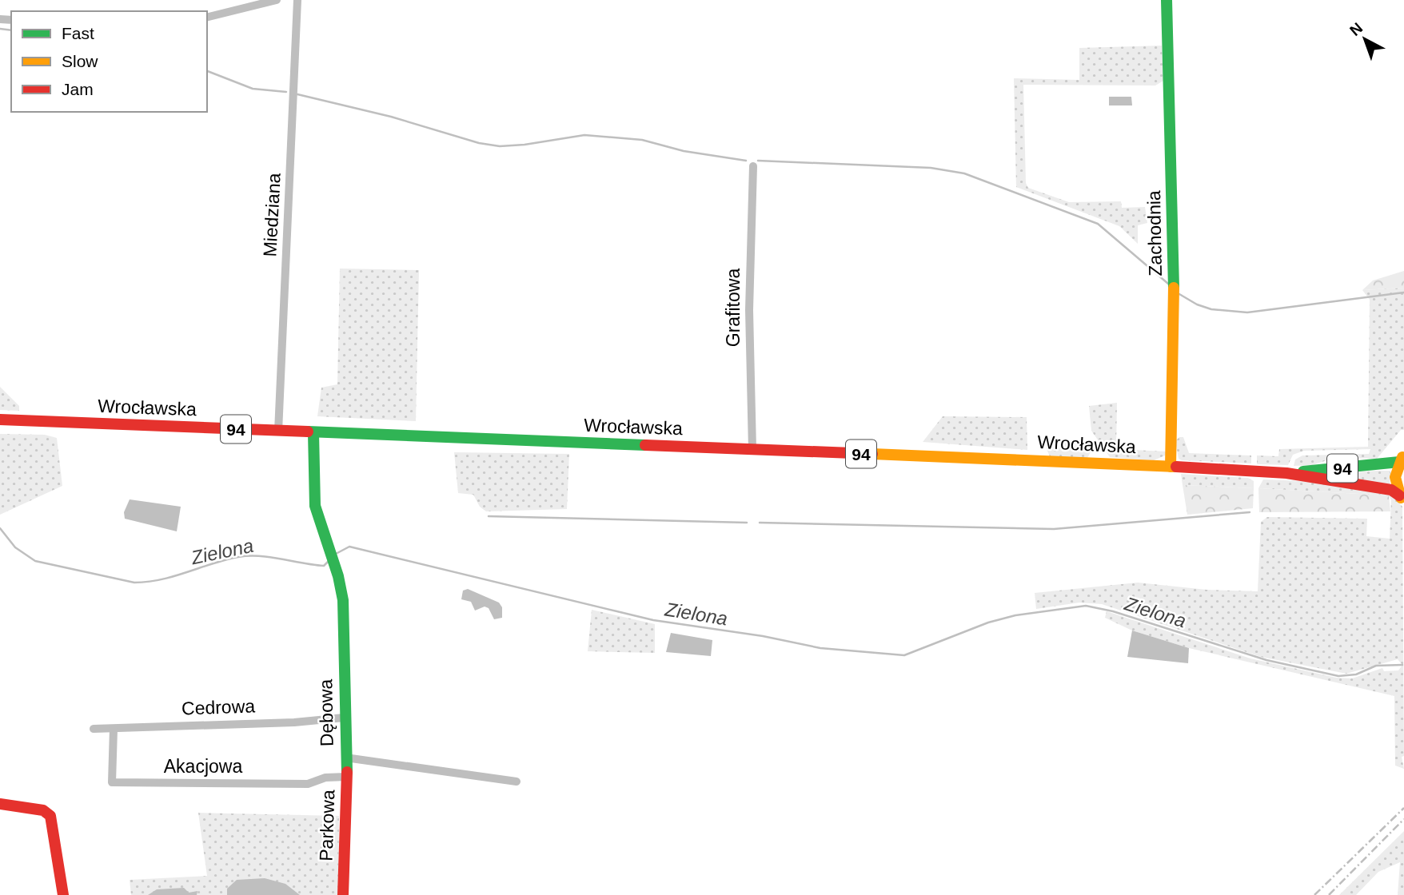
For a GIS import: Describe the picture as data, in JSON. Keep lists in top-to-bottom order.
{
  "streets": {
    "main road": [
      "Zachodnia",
      "Wrocławska",
      "94",
      "Dębowa",
      "Parkowa"
    ],
    "street": [
      "Miedziana",
      "Grafitowa",
      "Cedrowa",
      "Akacjowa"
    ]
  },
  "crossings": [
    ["Miedziana", "Wrocławska"],
    ["Zachodnia", "Wrocławska"],
    ["Grafitowa", "Wrocławska"],
    ["Wrocławska", "94"],
    ["Wrocławska", "Dębowa"],
    ["Cedrowa", "Dębowa"],
    ["Cedrowa", "Akacjowa"],
    ["Dębowa", "Parkowa"],
    ["Akacjowa", "Parkowa"]
  ],
  "water": ["Zielona"],
  "legend": ["Fast", "Slow", "Jam"],
  "north": "top left"
}
